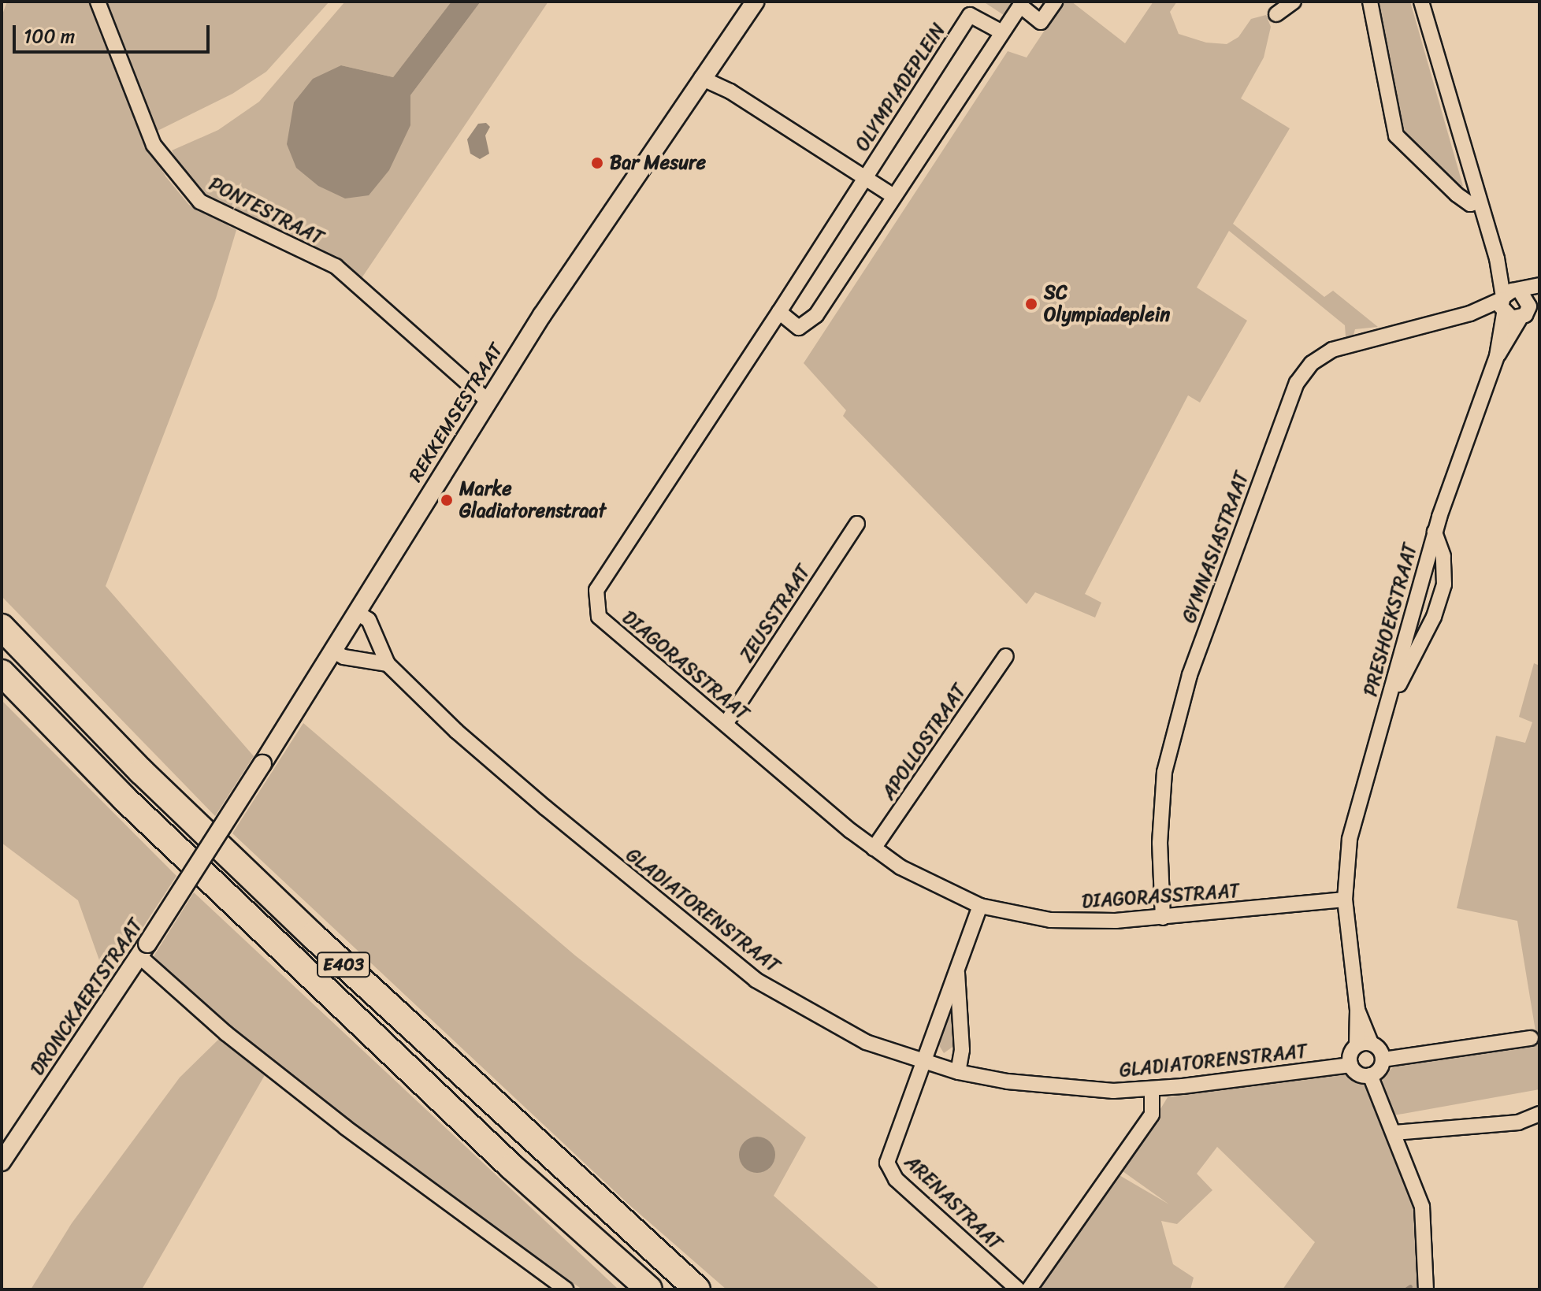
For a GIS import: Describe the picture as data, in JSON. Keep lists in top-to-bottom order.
{
  "streets": {
    "highway": ["E403"],
    "street": [
      "OLYMPIADEPLEIN",
      "PONTESTRAAT",
      "REKKEMSESTRAAT",
      "GYMNASIASTRAAT",
      "ZEUSSTRAAT",
      "PRESHOEKSTRAAT",
      "DIAGORASSTRAAT",
      "APOLLOSTRAAT",
      "GLADIATORENSTRAAT",
      "DRONCKAERTSTRAAT",
      "ARENASTRAAT"
    ]
  },
  "crossings": [
    ["OLYMPIADEPLEIN", "DIAGORASSTRAAT"],
    ["PONTESTRAAT", "REKKEMSESTRAAT"],
    ["REKKEMSESTRAAT", "GLADIATORENSTRAAT"],
    ["REKKEMSESTRAAT", "DRONCKAERTSTRAAT"],
    ["GYMNASIASTRAAT", "PRESHOEKSTRAAT"],
    ["GYMNASIASTRAAT", "DIAGORASSTRAAT"],
    ["ZEUSSTRAAT", "DIAGORASSTRAAT"],
    ["PRESHOEKSTRAAT", "DIAGORASSTRAAT"],
    ["PRESHOEKSTRAAT", "GLADIATORENSTRAAT"],
    ["DIAGORASSTRAAT", "APOLLOSTRAAT"],
    ["GLADIATORENSTRAAT", "ARENASTRAAT"]
  ],
  "places": ["Bar Mesure", "SC Olympiadeplein", "Marke Gladiatorenstraat"],
  "scale_bar": "100 m"
}
